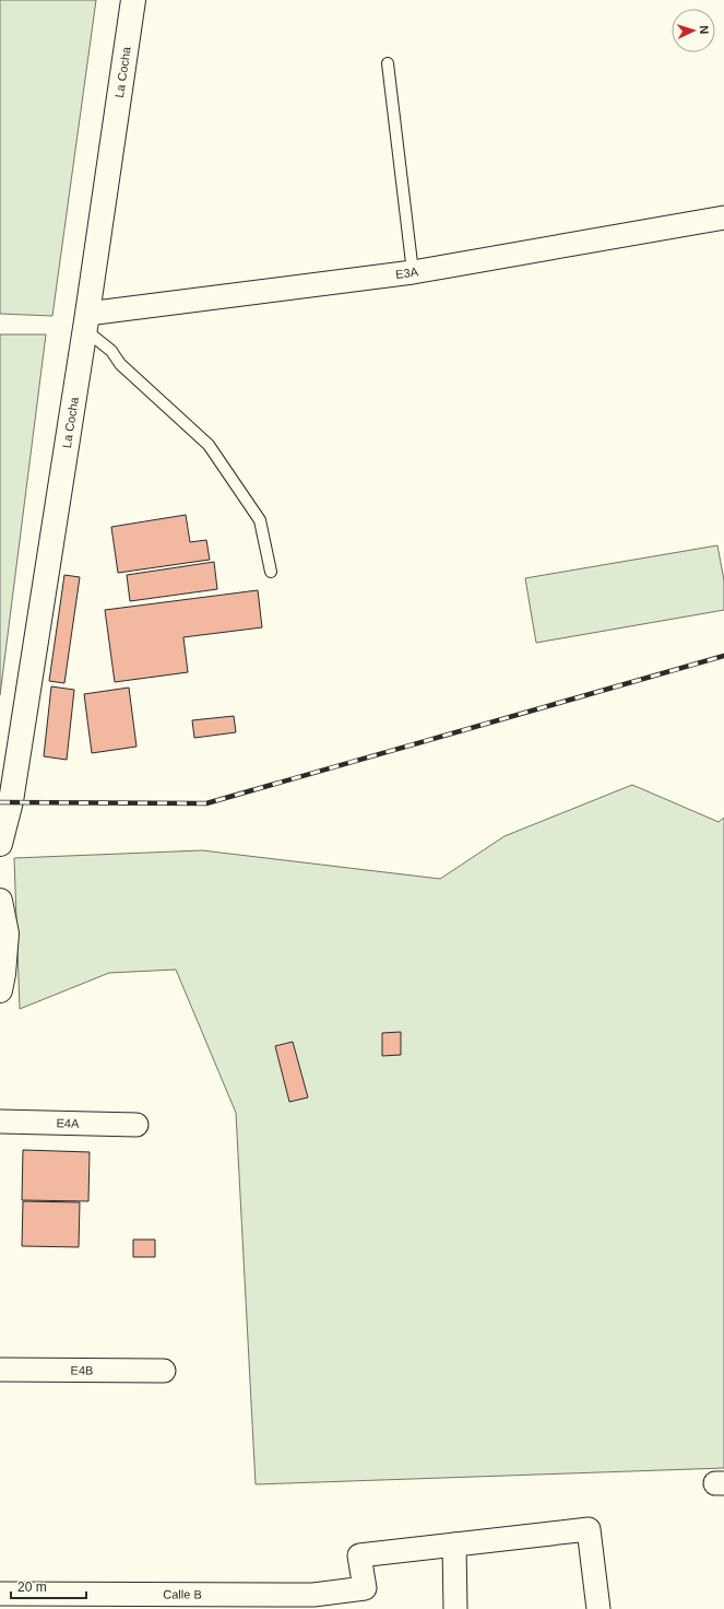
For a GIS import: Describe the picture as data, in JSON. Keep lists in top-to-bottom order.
{
  "streets": {
    "street": [
      "La Cocha",
      "E3A",
      "E4A",
      "E4B",
      "Calle B"
    ]
  },
  "crossings": [
    ["La Cocha", "E3A"]
  ],
  "scale_bar": "20 m",
  "north": "right"
}
